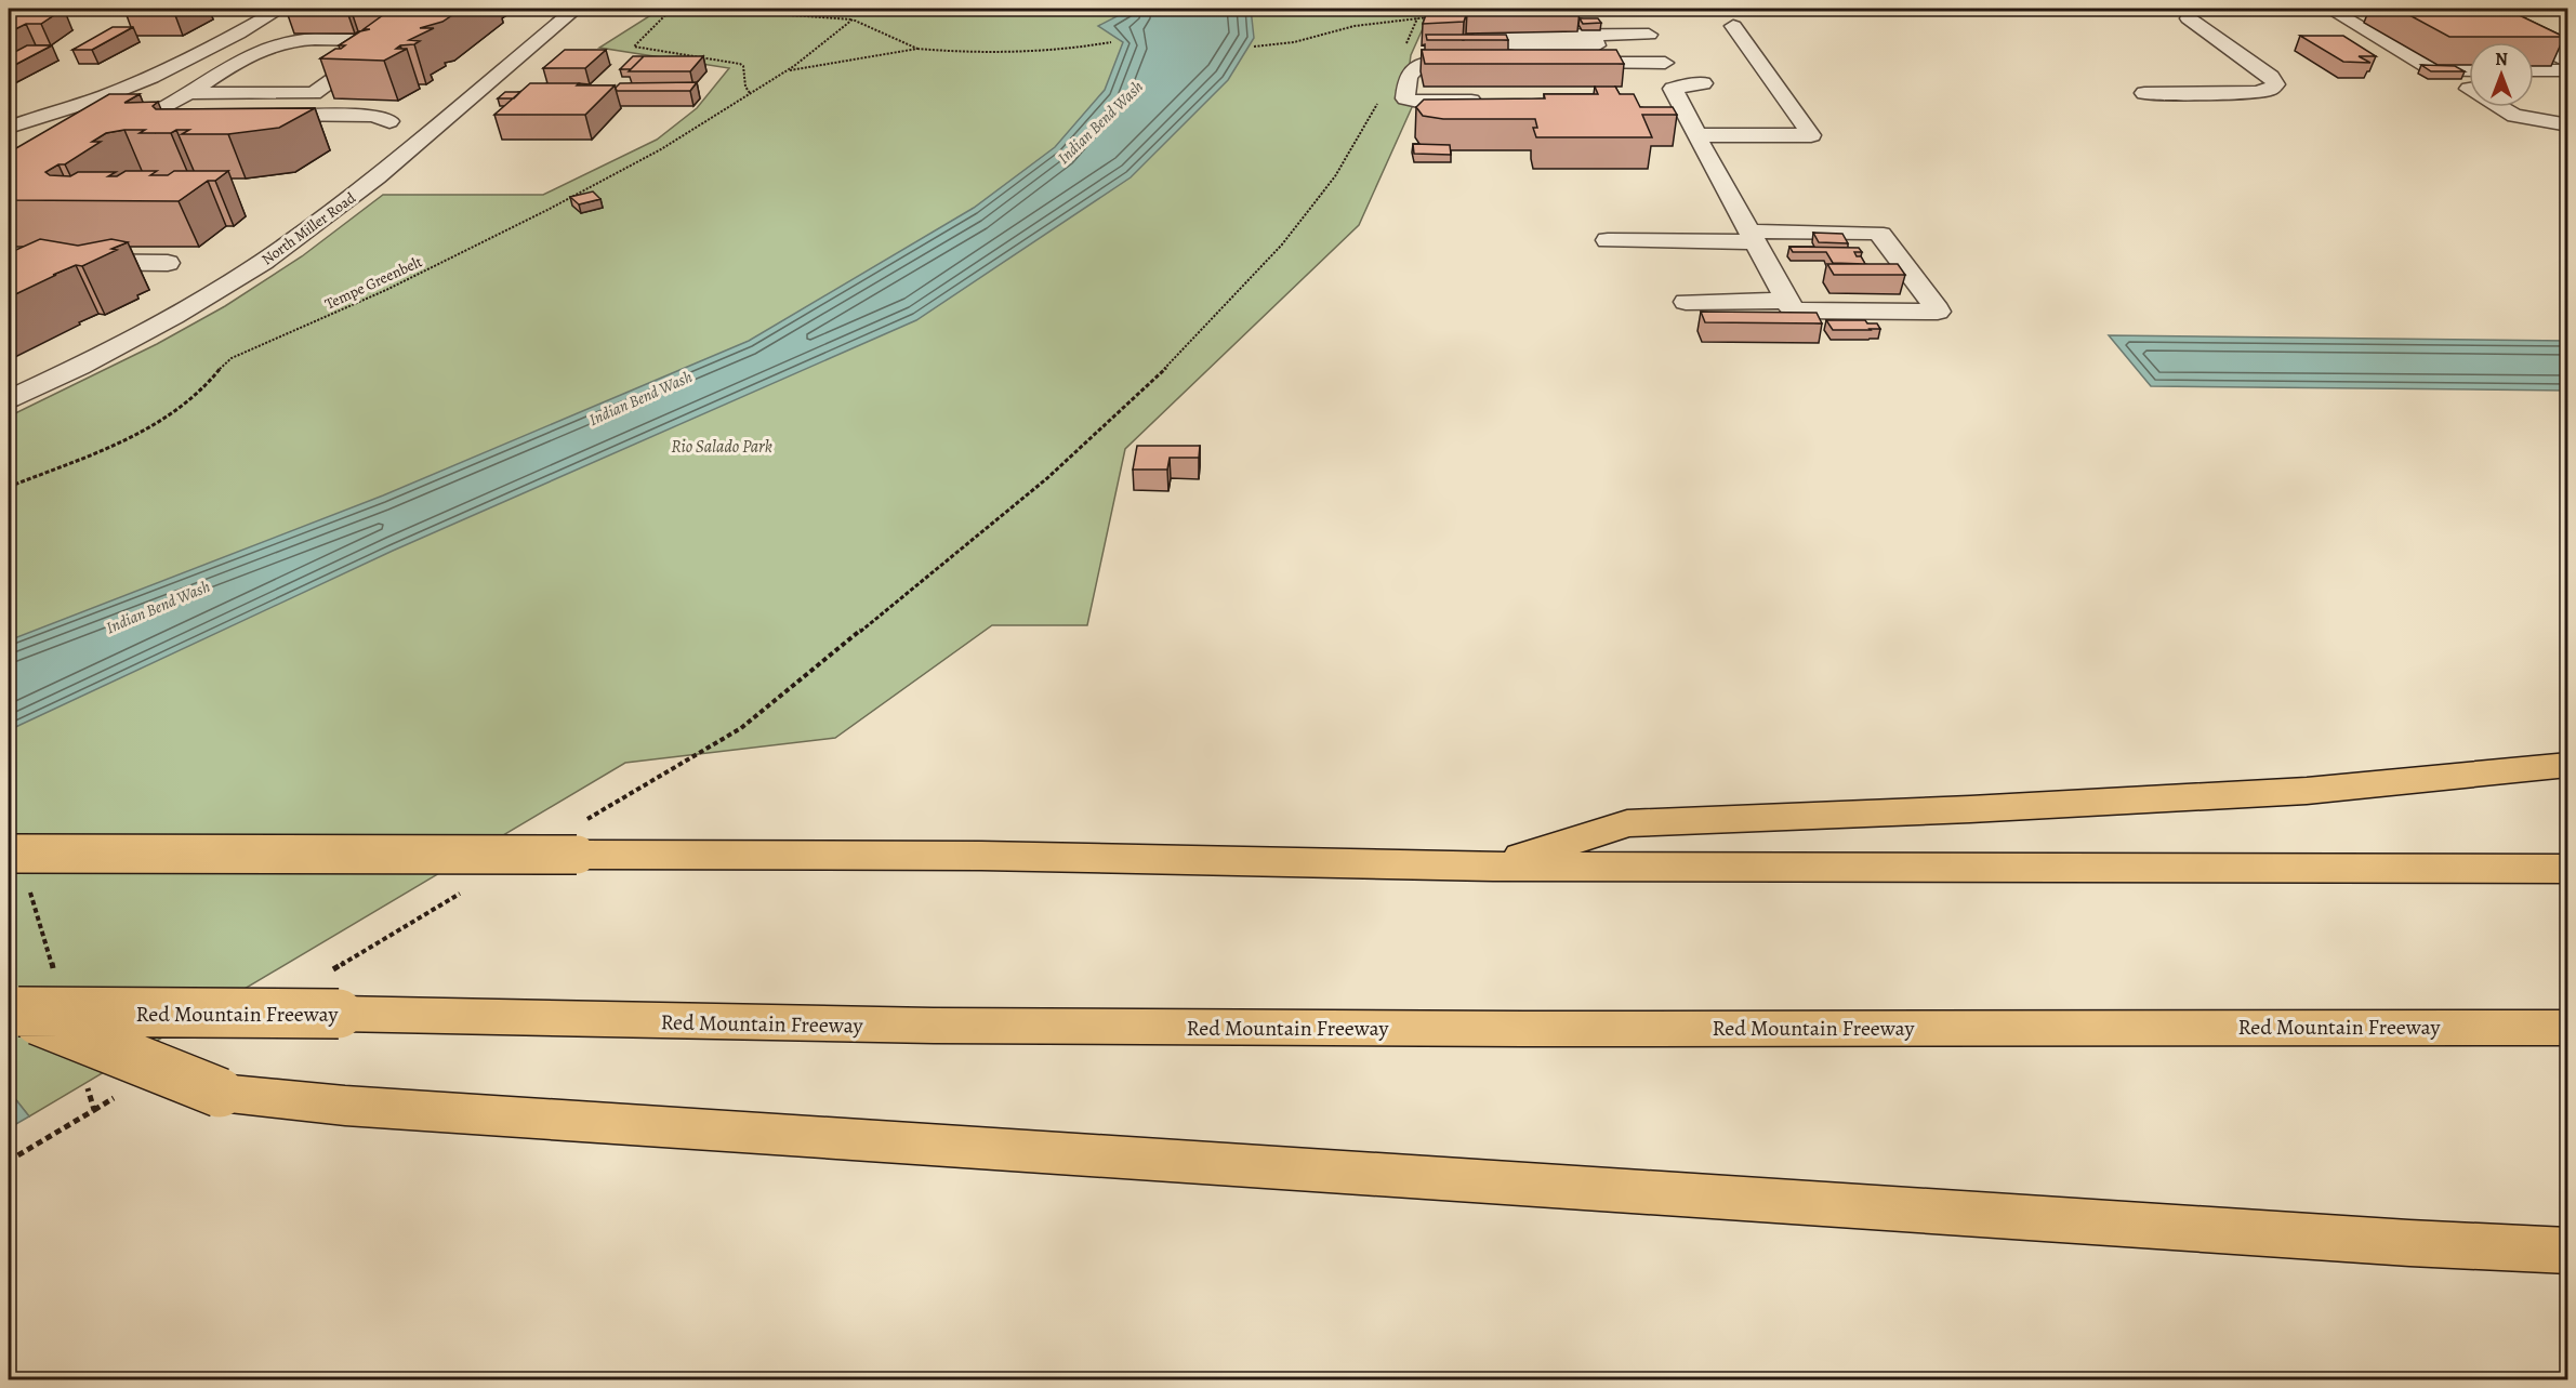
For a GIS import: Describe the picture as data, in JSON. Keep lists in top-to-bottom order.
{
  "streets": {
    "highway": ["Red Mountain Freeway"],
    "street": ["North Miller Road"],
    "path": ["Tempe Greenbelt"]
  },
  "water": ["Indian Bend Wash"],
  "parks": ["Rio Salado Park"],
  "north": "top"
}
